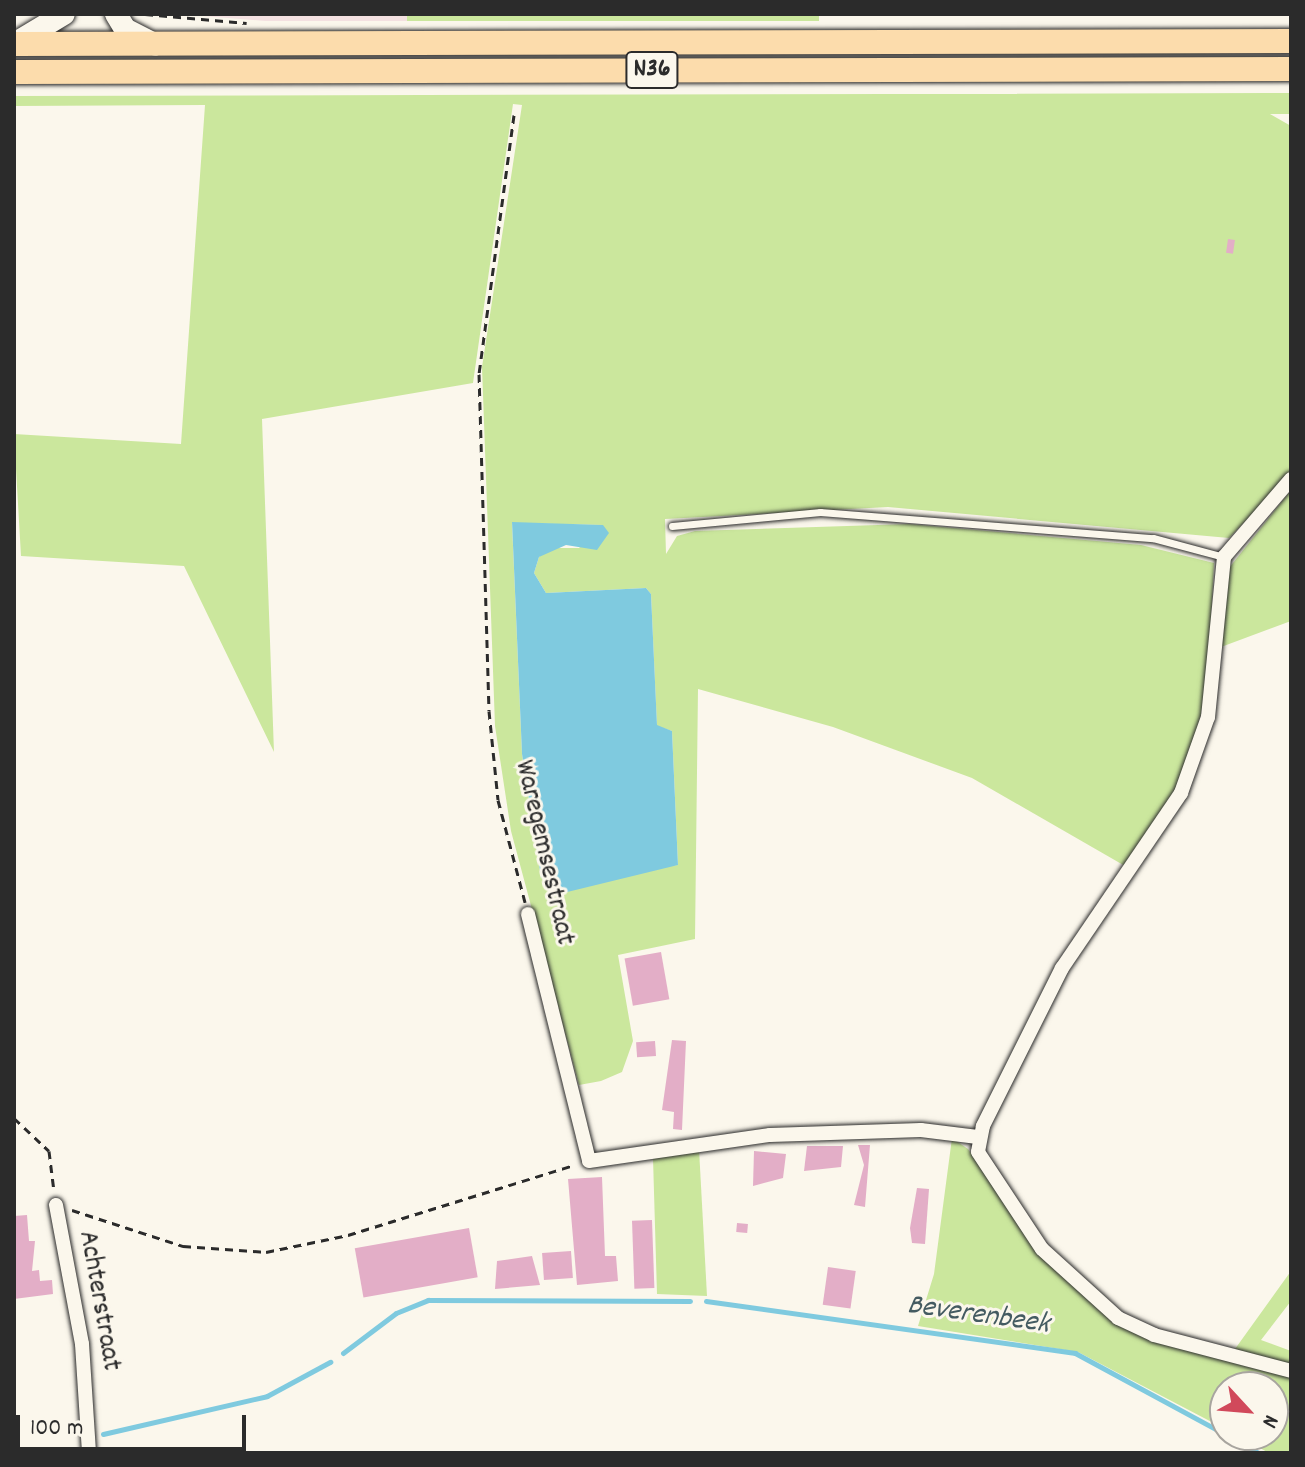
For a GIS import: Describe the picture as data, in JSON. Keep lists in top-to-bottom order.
{
  "streets": {
    "main road": ["N36"],
    "street": ["Waregemsestraat", "Achterstraat"]
  },
  "water": ["Beverenbeek"],
  "scale_bar": "100 m",
  "north": "bottom right"
}
